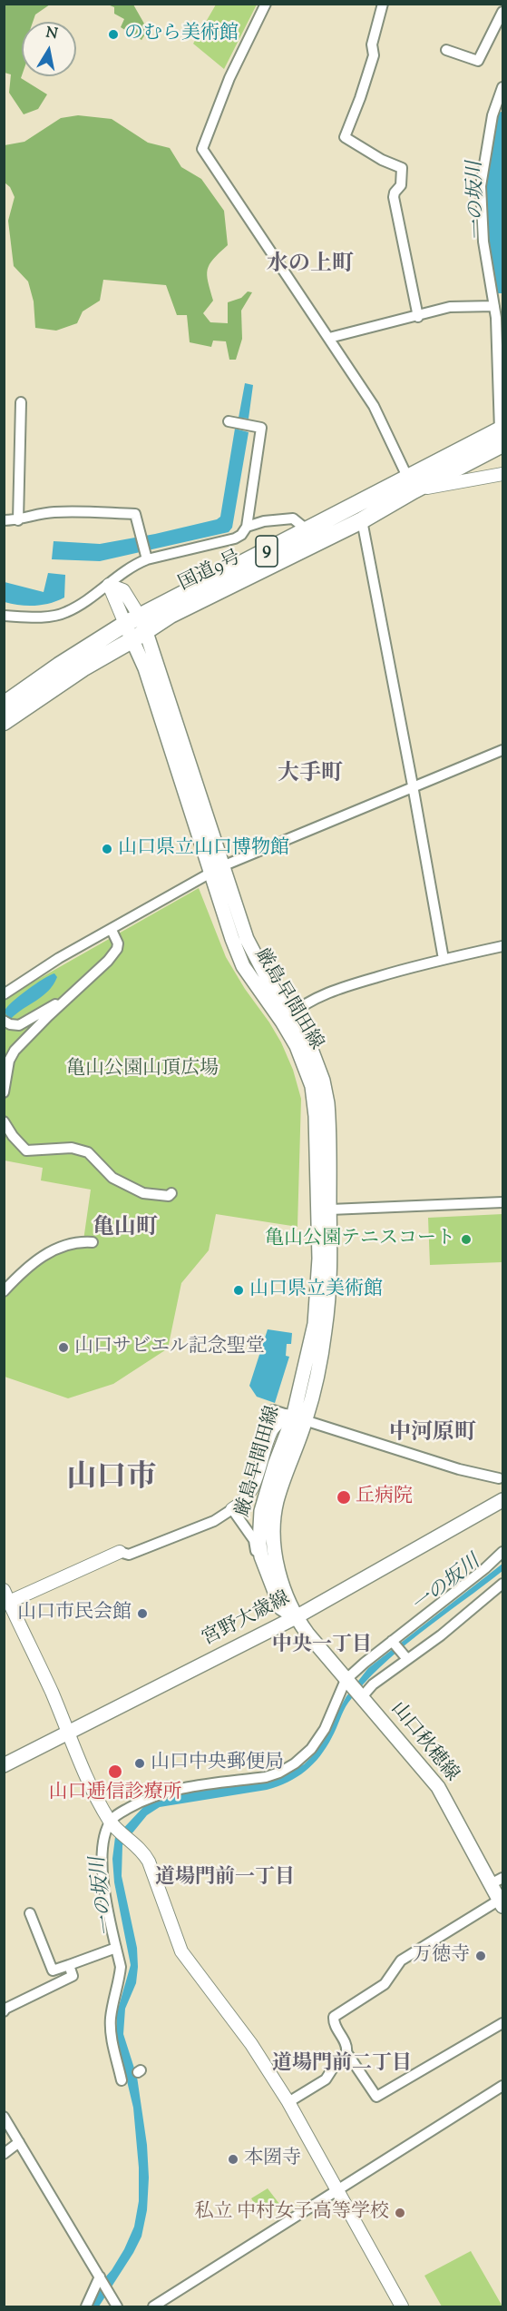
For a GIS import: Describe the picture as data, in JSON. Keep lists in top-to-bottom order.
{
  "streets": {
    "highway": ["9", "国道9号"],
    "main road": ["厳島早間田線", "宮野大歳線", "山口秋穂線"]
  },
  "crossings": [
    ["国道9号", "厳島早間田線"],
    ["厳島早間田線", "宮野大歳線"],
    ["厳島早間田線", "山口秋穂線"],
    ["宮野大歳線", "山口秋穂線"]
  ],
  "districts": [
    "水の上町",
    "大手町",
    "亀山町",
    "中河原町",
    "山口市",
    "中央一丁目",
    "道場門前一丁目",
    "道場門前二丁目"
  ],
  "water": ["一の坂川"],
  "parks": ["亀山公園山頂広場"],
  "places": [
    "のむら美術館",
    "山口県立山口博物館",
    "亀山公園テニスコート",
    "山口県立美術館",
    "山口サビエル記念聖堂",
    "丘病院",
    "山口市民会館",
    "山口中央郵便局",
    "山口逓信診療所",
    "万徳寺",
    "本圀寺",
    "私立 中村女子高等学校"
  ],
  "north": "top"
}
